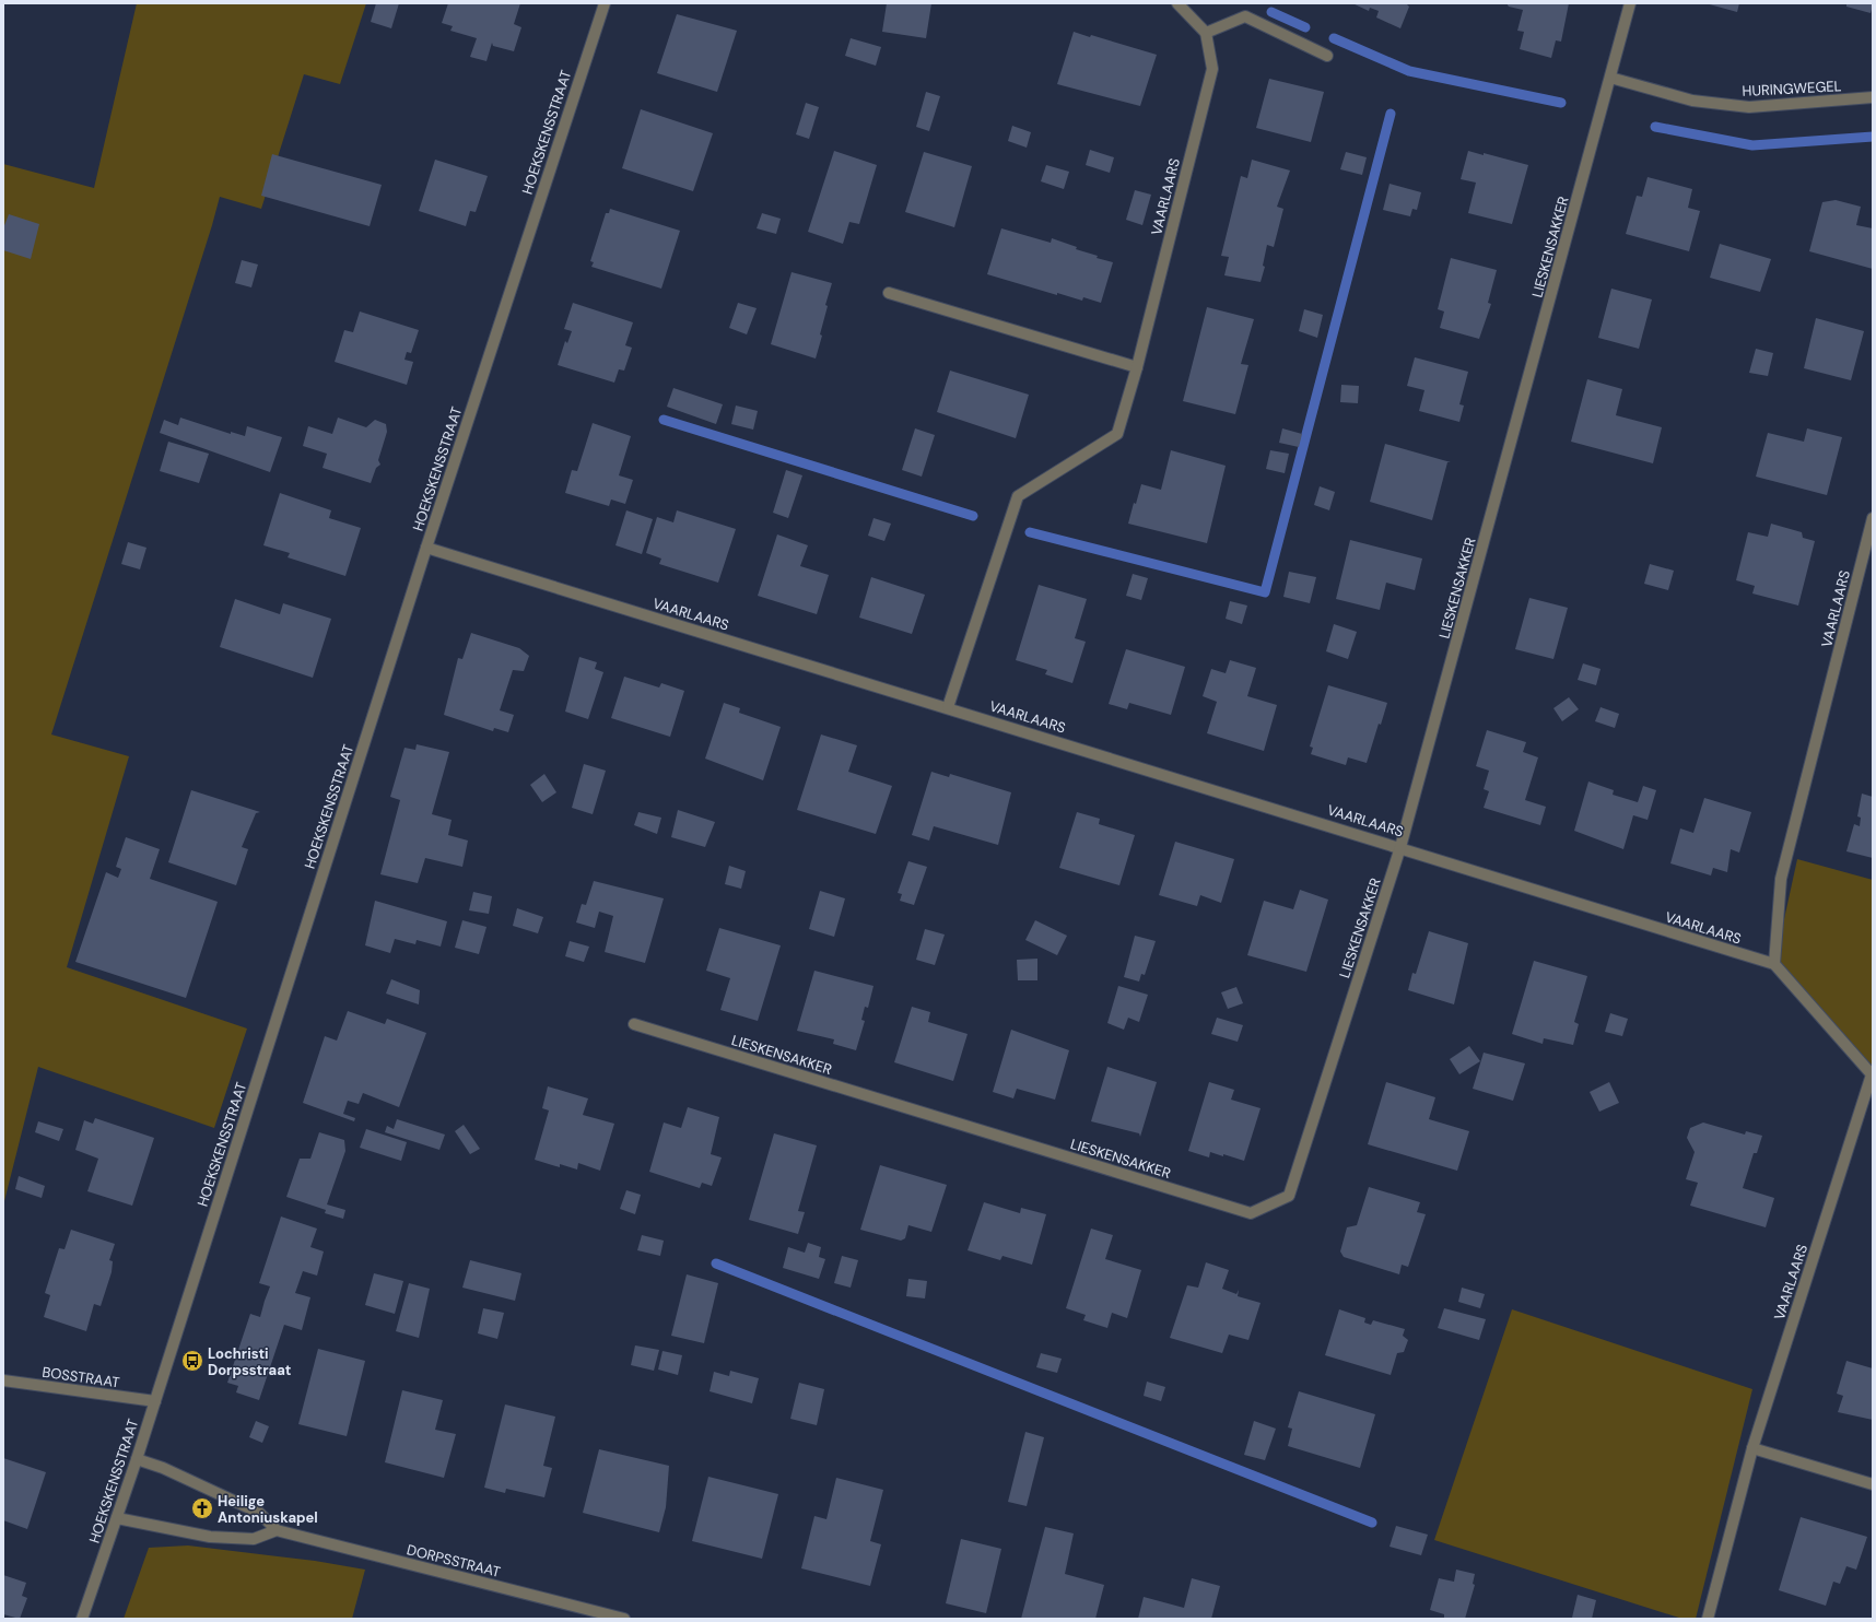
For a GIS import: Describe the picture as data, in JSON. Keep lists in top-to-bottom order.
{
  "streets": {
    "street": [
      "HURINGWEGEL",
      "HOEKSKENSSTRAAT",
      "VAARLAARS",
      "LIESKENSAKKER",
      "BOSSTRAAT",
      "DORPSSTRAAT"
    ]
  },
  "crossings": [
    ["HURINGWEGEL", "LIESKENSAKKER"],
    ["HOEKSKENSSTRAAT", "VAARLAARS"],
    ["HOEKSKENSSTRAAT", "BOSSTRAAT"],
    ["VAARLAARS", "LIESKENSAKKER"]
  ],
  "places": {
    "bus stop": ["Lochristi Dorpsstraat"],
    "church": ["Heilige Antoniuskapel"]
  }
}
